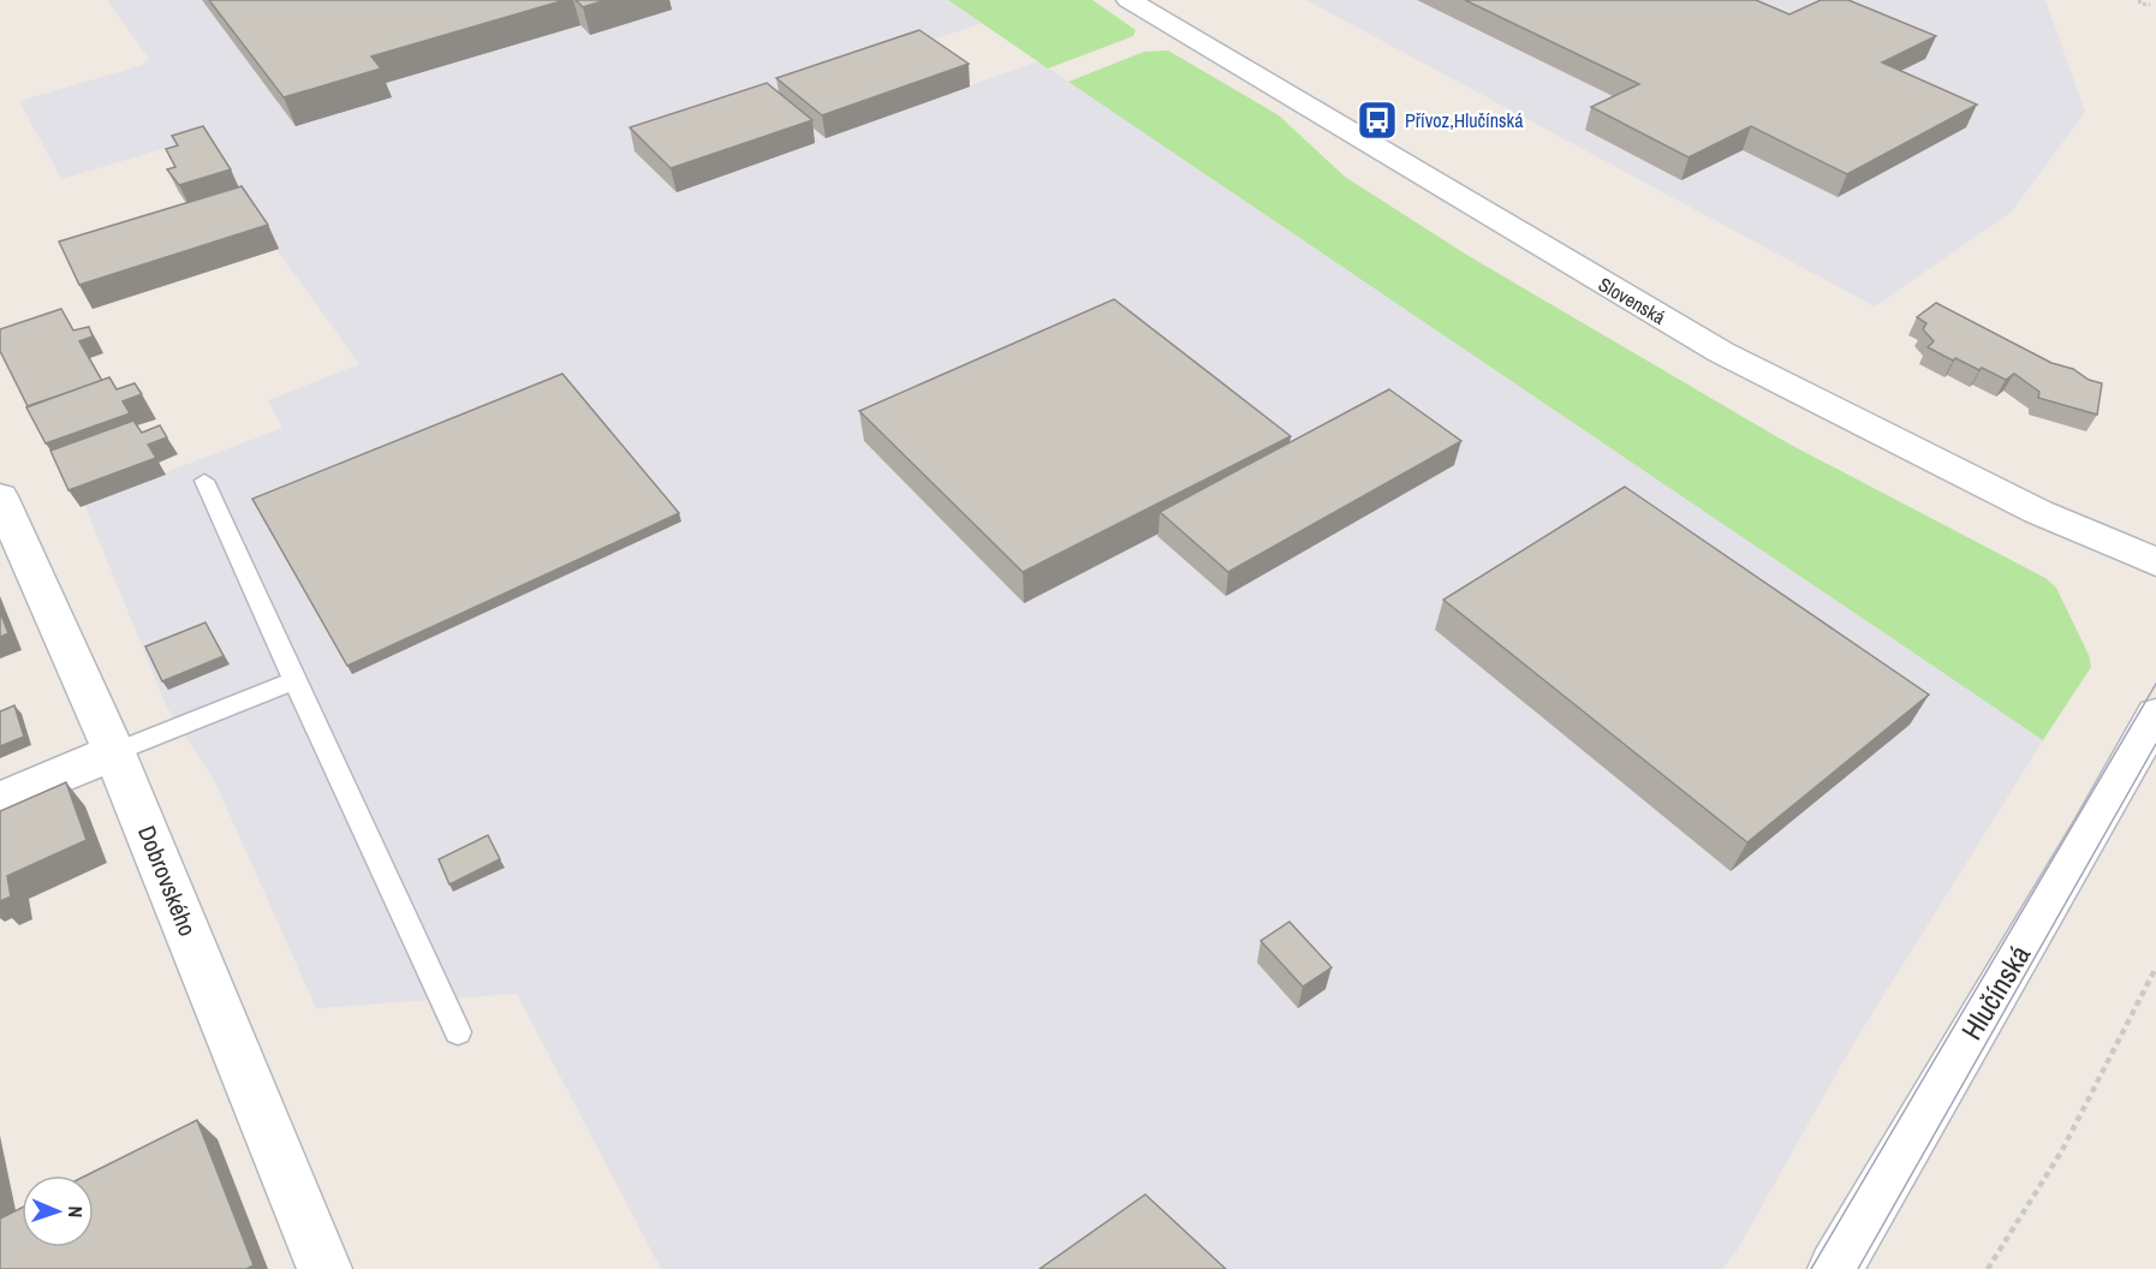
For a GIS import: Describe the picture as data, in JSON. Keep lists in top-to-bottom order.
{
  "streets": {
    "street": ["Slovenská", "Dobrovského", "Hlučínská"]
  },
  "places": {
    "bus stop": ["Přívoz,Hlučínská"]
  },
  "north": "right"
}
